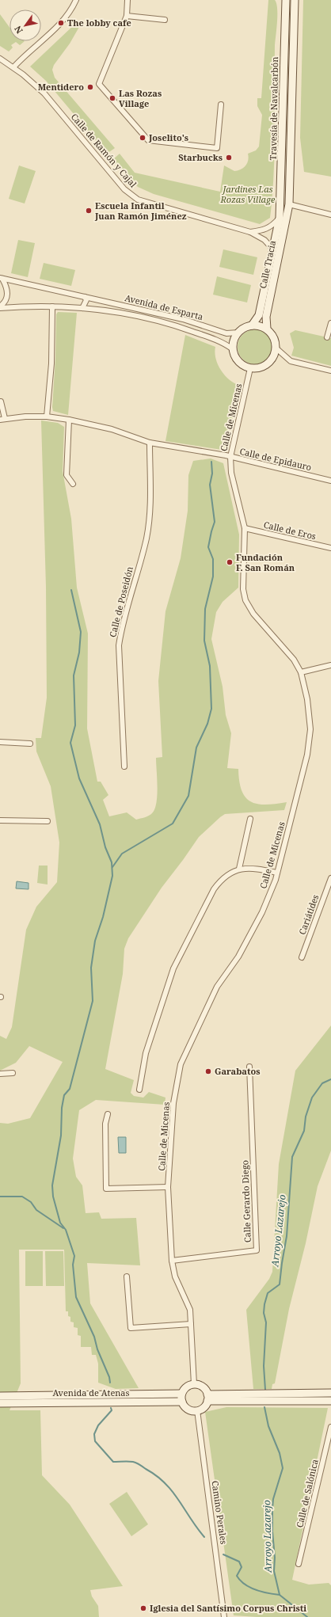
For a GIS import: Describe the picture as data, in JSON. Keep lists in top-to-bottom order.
{
  "streets": {
    "street": [
      "Travesía de Navalcarbón",
      "Calle de Ramón y Cajal",
      "Calle Tracia",
      "Avenida de Esparta",
      "Calle de Micenas",
      "Calle de Epidauro",
      "Calle de Eros",
      "Calle de Poseidón",
      "Cariátides",
      "Calle Gerardo Diego",
      "Avenida de Atenas",
      "Calle de Salónica",
      "Camino Perales"
    ]
  },
  "crossings": [
    ["Travesía de Navalcarbón", "Calle de Ramón y Cajal"],
    ["Travesía de Navalcarbón", "Calle Tracia"],
    ["Calle de Ramón y Cajal", "Calle Tracia"],
    ["Calle Tracia", "Avenida de Esparta"],
    ["Calle Tracia", "Calle de Micenas"],
    ["Avenida de Esparta", "Calle de Micenas"],
    ["Calle de Micenas", "Calle de Epidauro"],
    ["Calle de Micenas", "Calle de Eros"],
    ["Calle de Micenas", "Calle Gerardo Diego"],
    ["Calle de Micenas", "Avenida de Atenas"],
    ["Calle de Micenas", "Camino Perales"],
    ["Calle de Epidauro", "Calle de Poseidón"],
    ["Avenida de Atenas", "Camino Perales"]
  ],
  "water": ["Arroyo Lazarejo"],
  "parks": ["Jardines Las Rozas Village"],
  "places": [
    "The lobby cafe",
    "Mentidero",
    "Las Rozas Village",
    "Joselito's",
    "Starbucks",
    "Escuela Infantil Juan Ramón Jiménez",
    "Fundación F. San Román",
    "Garabatos",
    "Iglesia del Santísimo Corpus Christi"
  ],
  "north": "bottom left"
}
